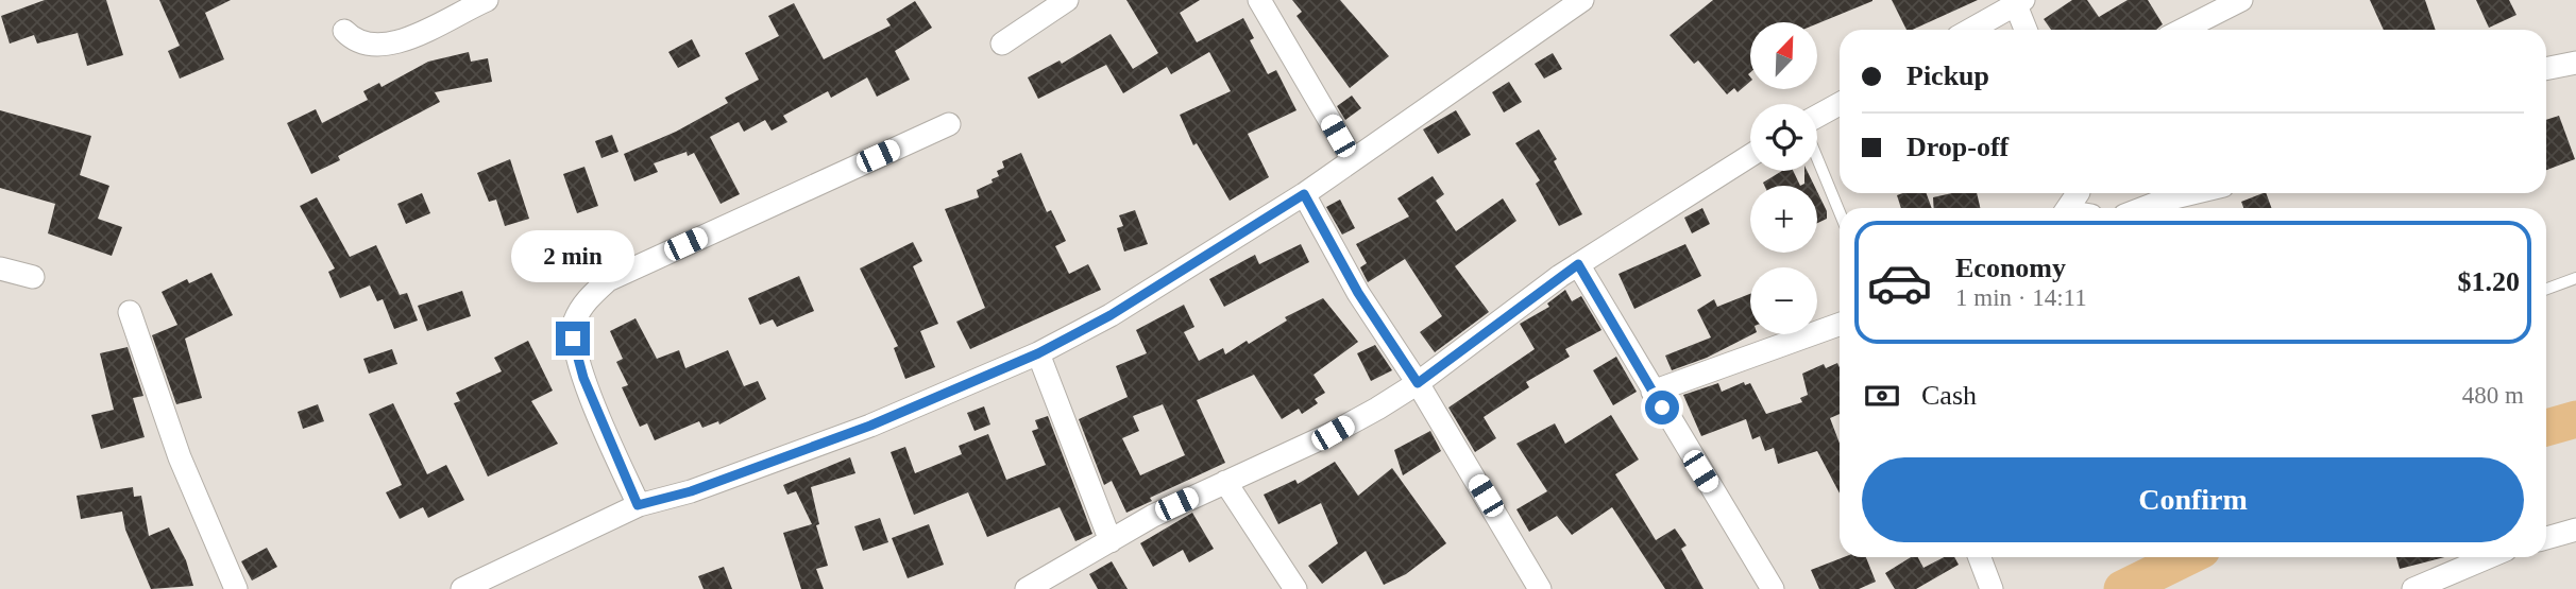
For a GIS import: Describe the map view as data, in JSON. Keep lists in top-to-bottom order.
{
  "north": "top right",
  "page": {
    "map_buttons": ["+", "−"],
    "banner": ["Pickup", "Drop-off"],
    "list": [
      {
        "name": "Economy",
        "note": "1 min · 14:11",
        "value": "$1.20"
      }
    ],
    "bubble": "2 min",
    "pay": ["Cash", "480 m"],
    "buttons": "Confirm"
  }
}
